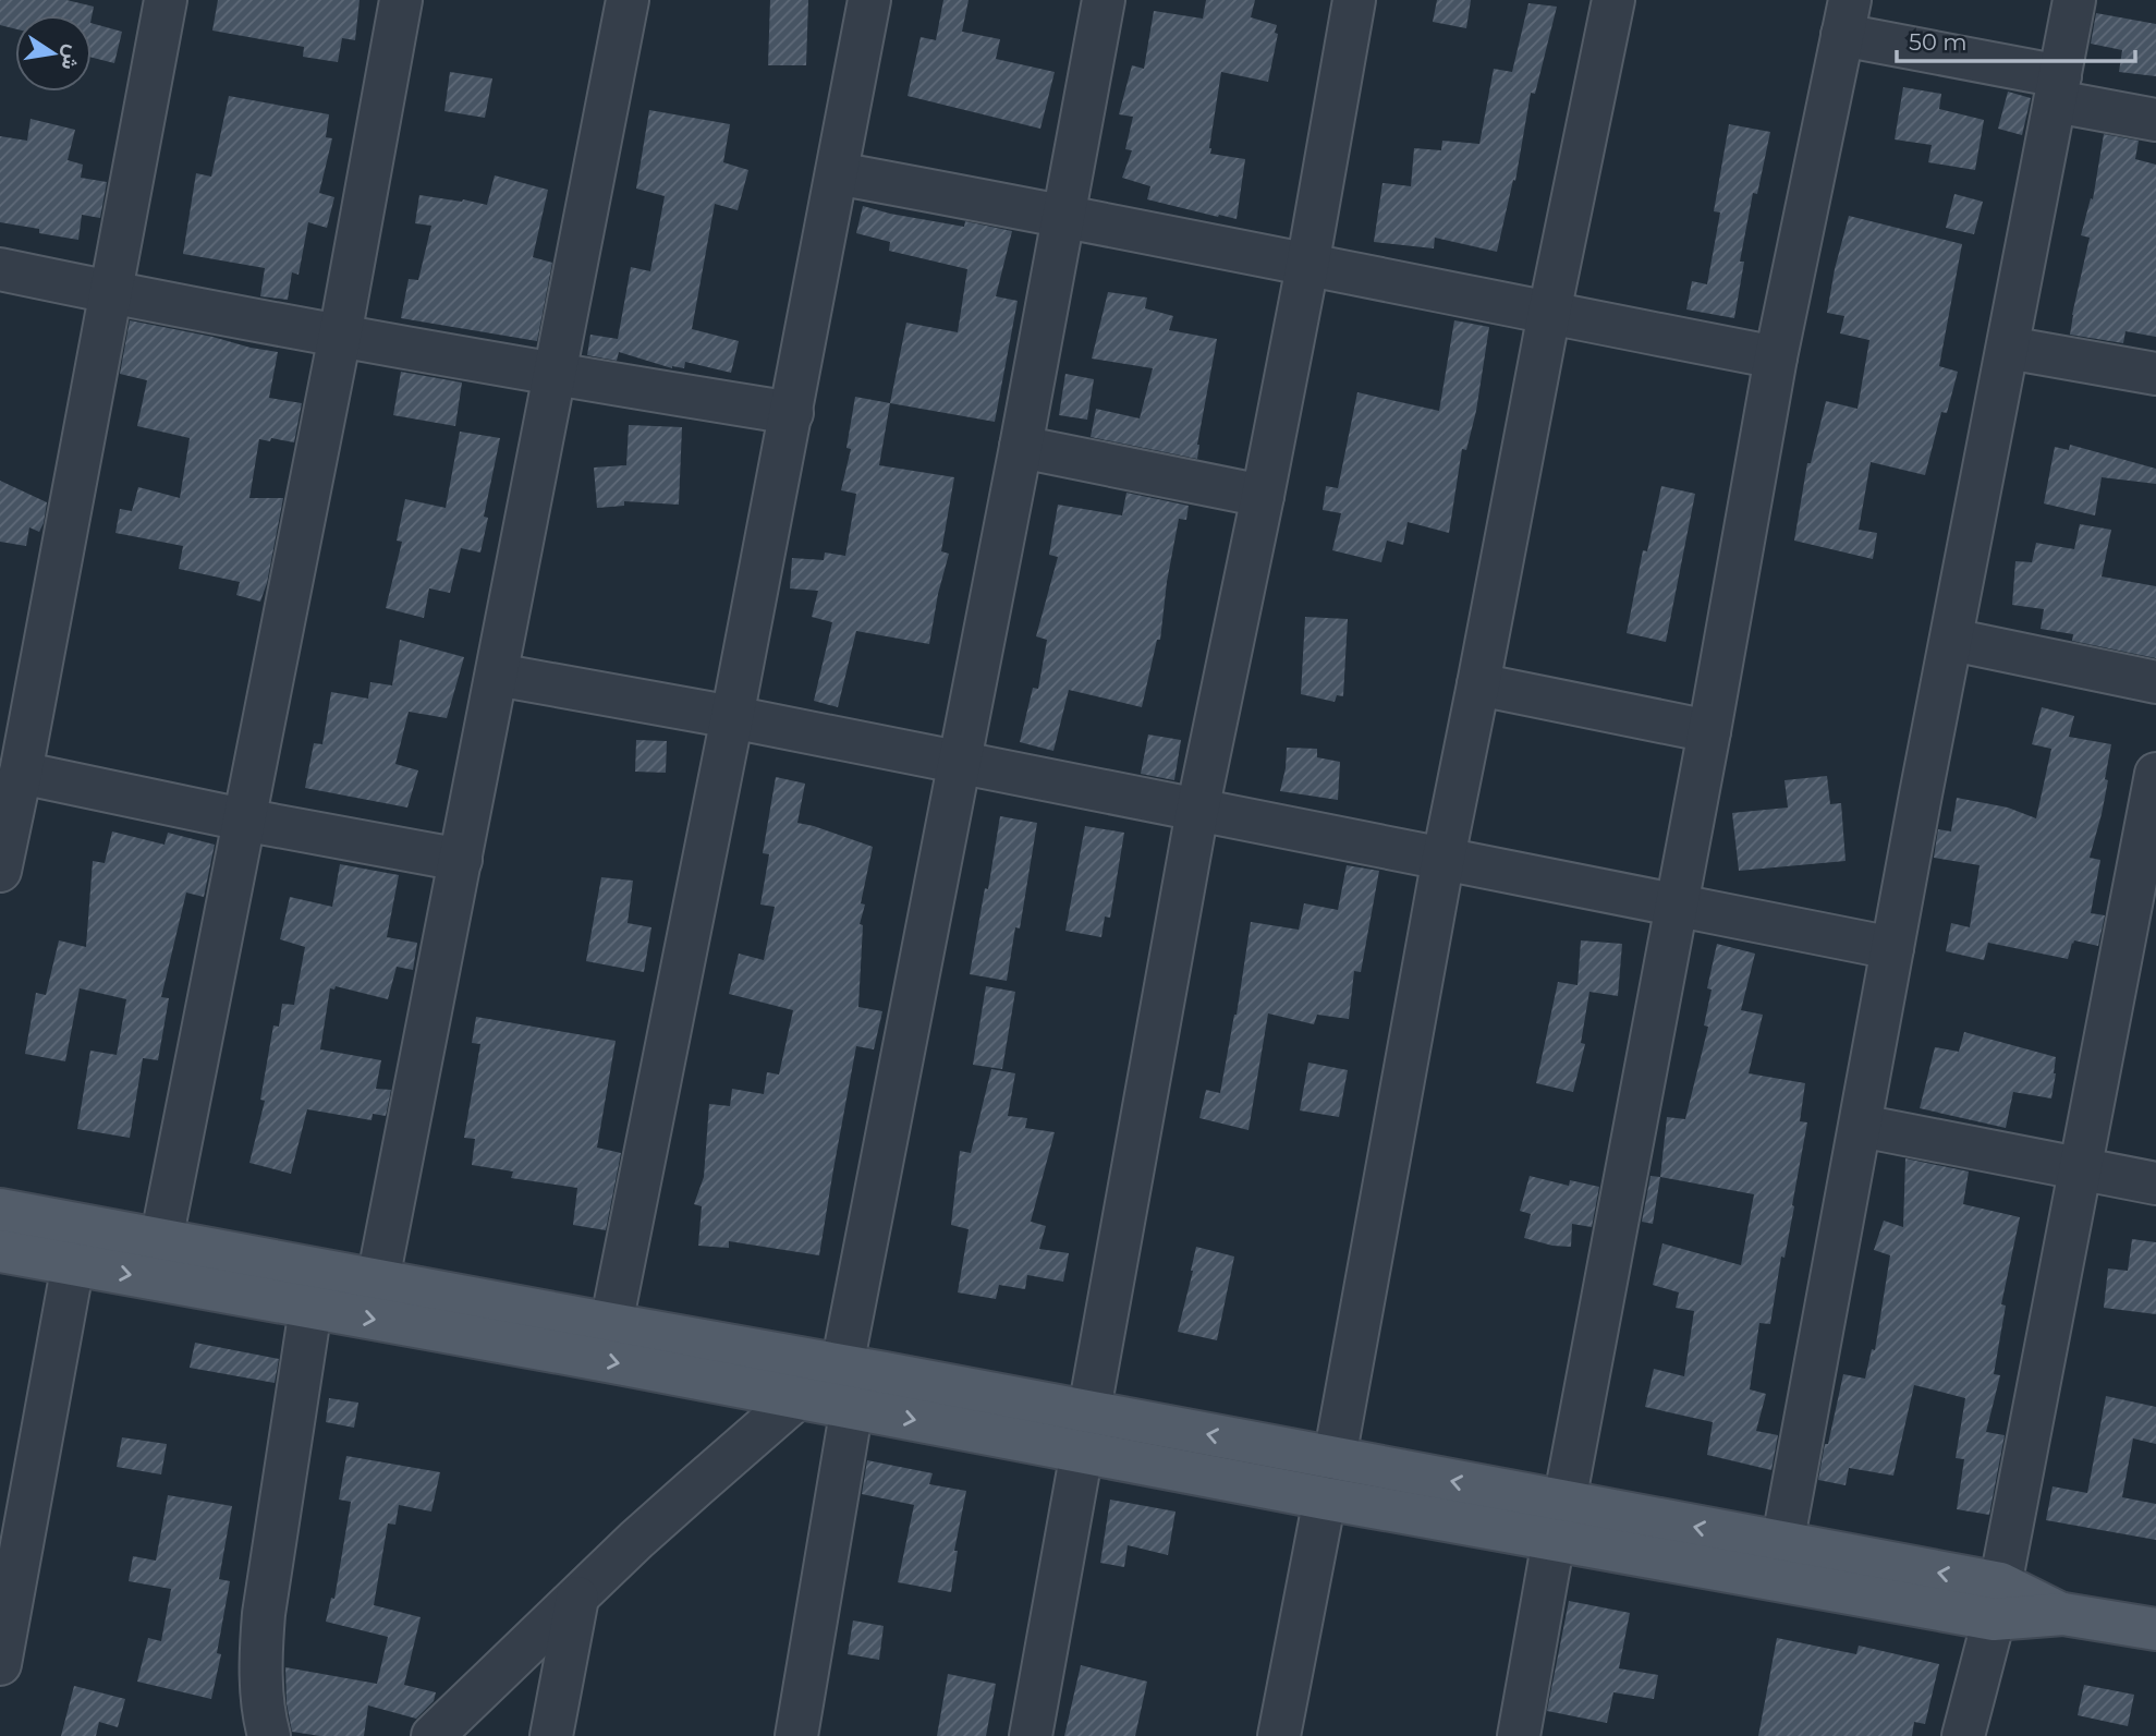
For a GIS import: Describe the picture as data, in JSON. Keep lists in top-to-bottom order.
{
  "scale_bar": "50 m",
  "north": "right"
}
